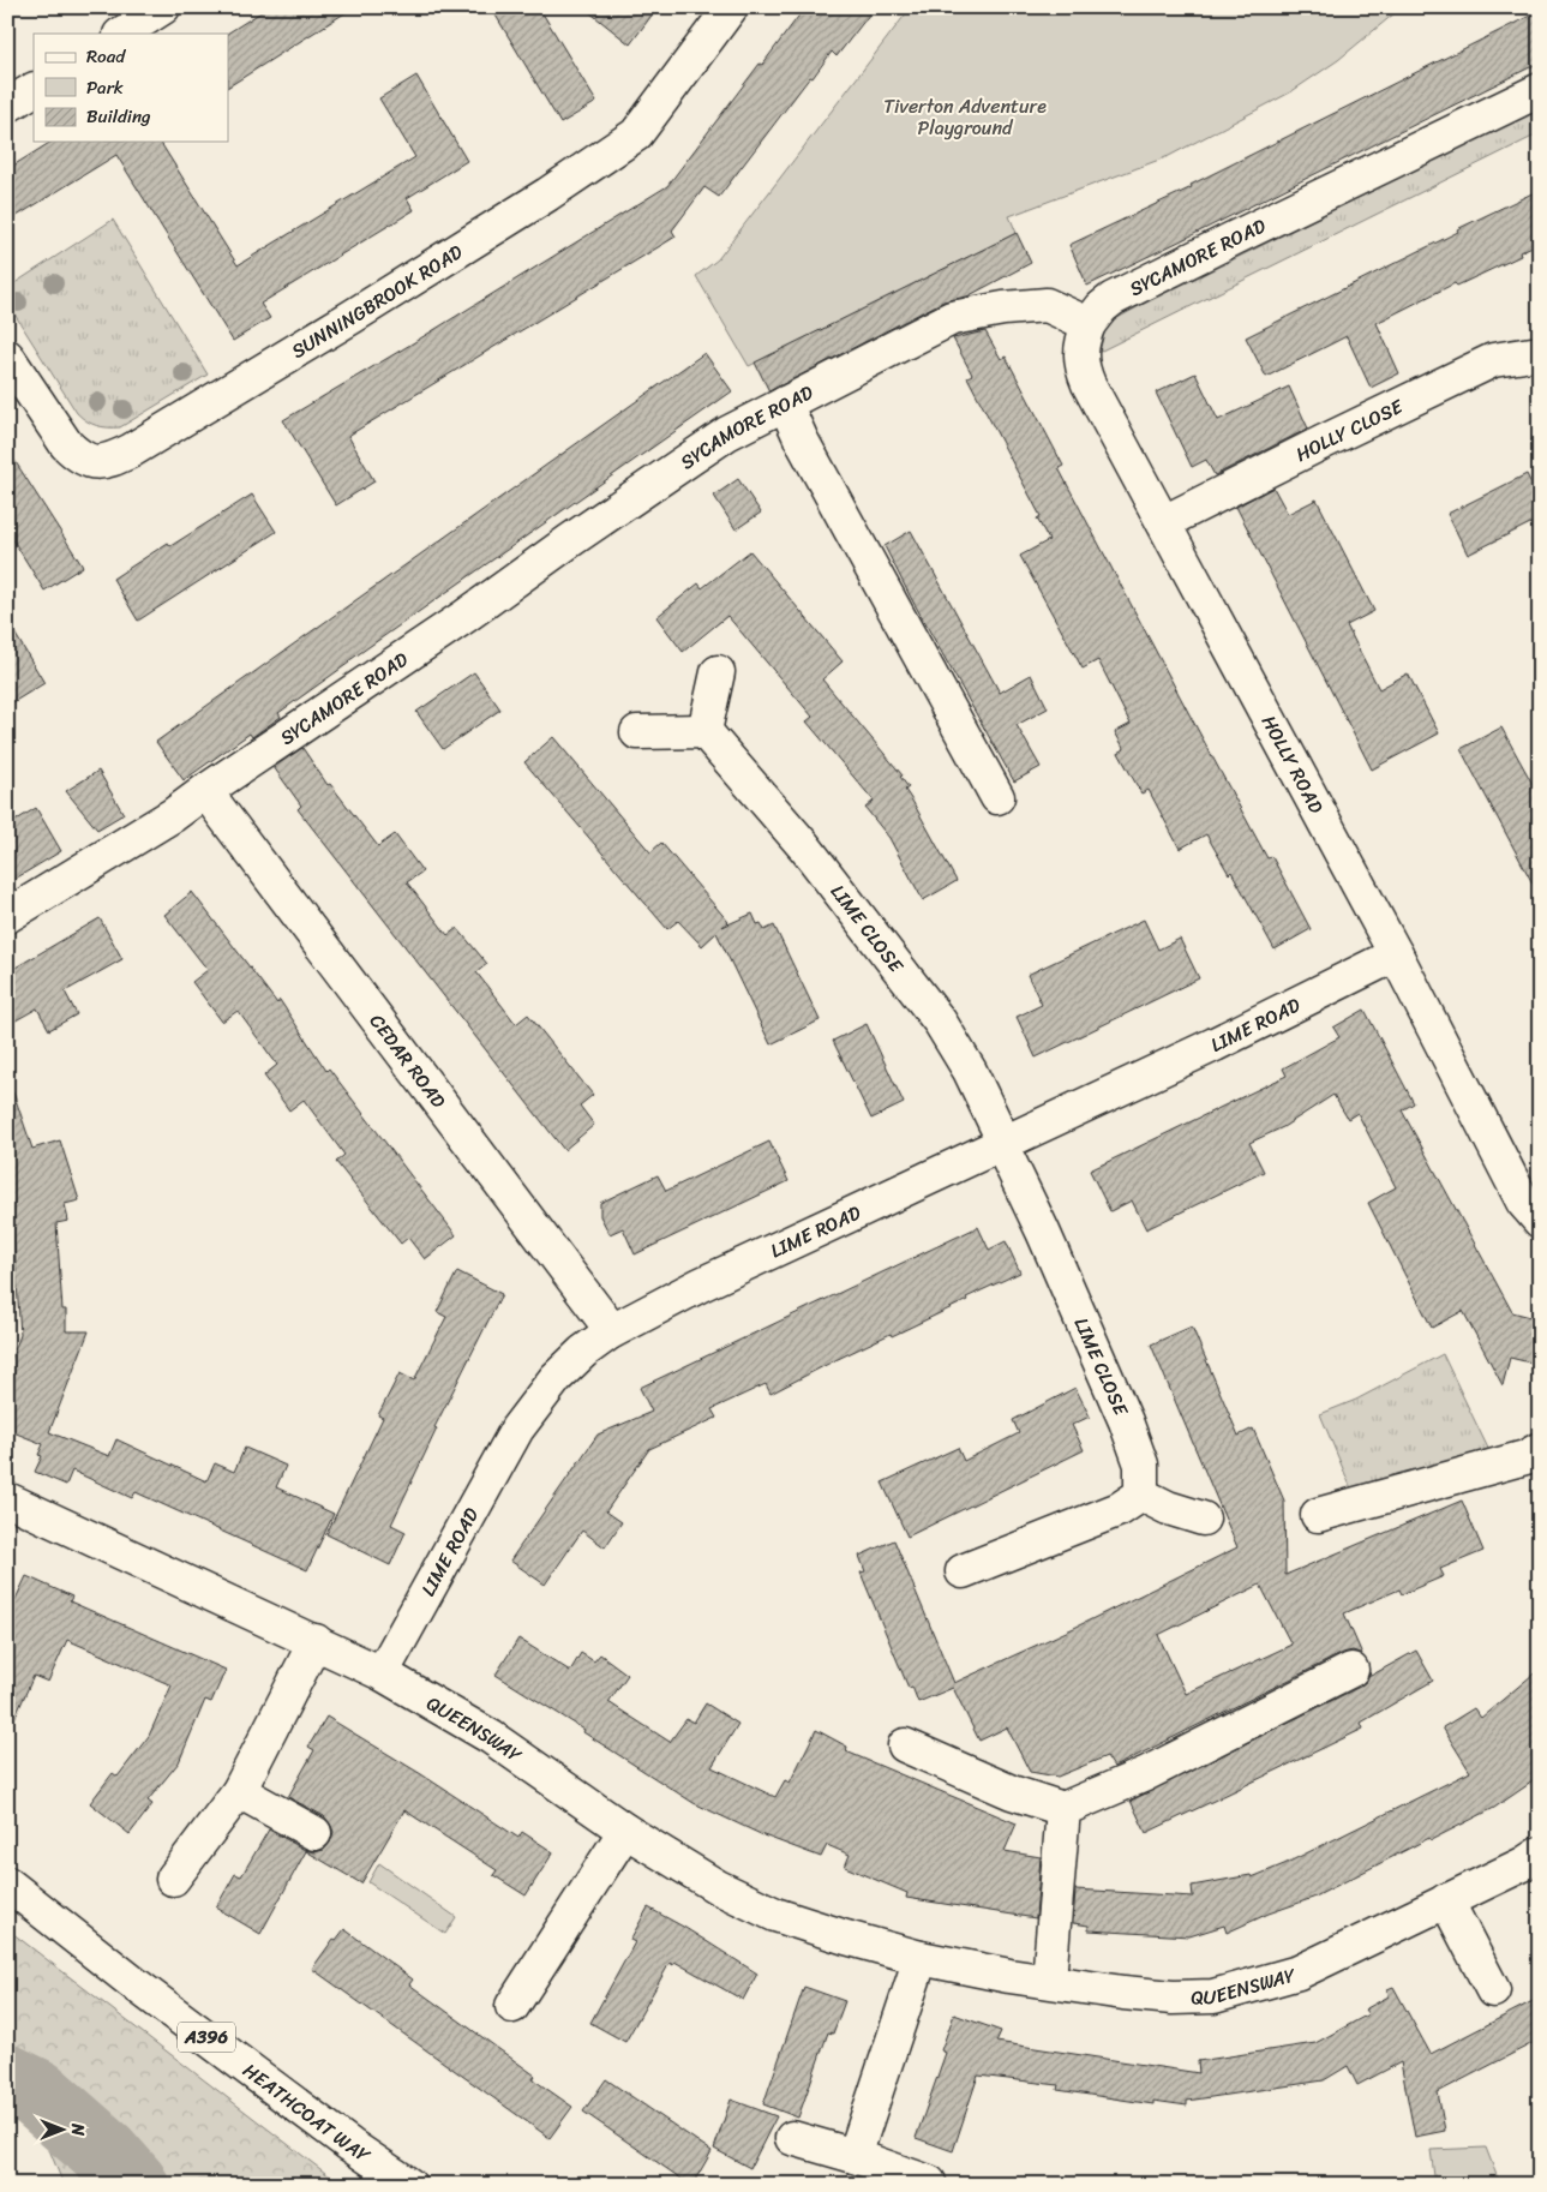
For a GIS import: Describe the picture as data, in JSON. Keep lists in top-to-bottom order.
{
  "streets": {
    "street": [
      "SYCAMORE ROAD",
      "SUNNINGBROOK ROAD",
      "HOLLY CLOSE",
      "HOLLY ROAD",
      "LIME CLOSE",
      "LIME ROAD",
      "CEDAR ROAD",
      "QUEENSWAY",
      "A396",
      "HEATHCOAT WAY"
    ]
  },
  "crossings": [
    ["SYCAMORE ROAD", "HOLLY ROAD"],
    ["SYCAMORE ROAD", "CEDAR ROAD"],
    ["HOLLY CLOSE", "HOLLY ROAD"],
    ["HOLLY ROAD", "LIME ROAD"],
    ["LIME CLOSE", "LIME ROAD"],
    ["LIME ROAD", "CEDAR ROAD"],
    ["LIME ROAD", "QUEENSWAY"]
  ],
  "parks": ["Tiverton Adventure Playground"],
  "legend": ["Road", "Park", "Building"],
  "north": "right"
}
